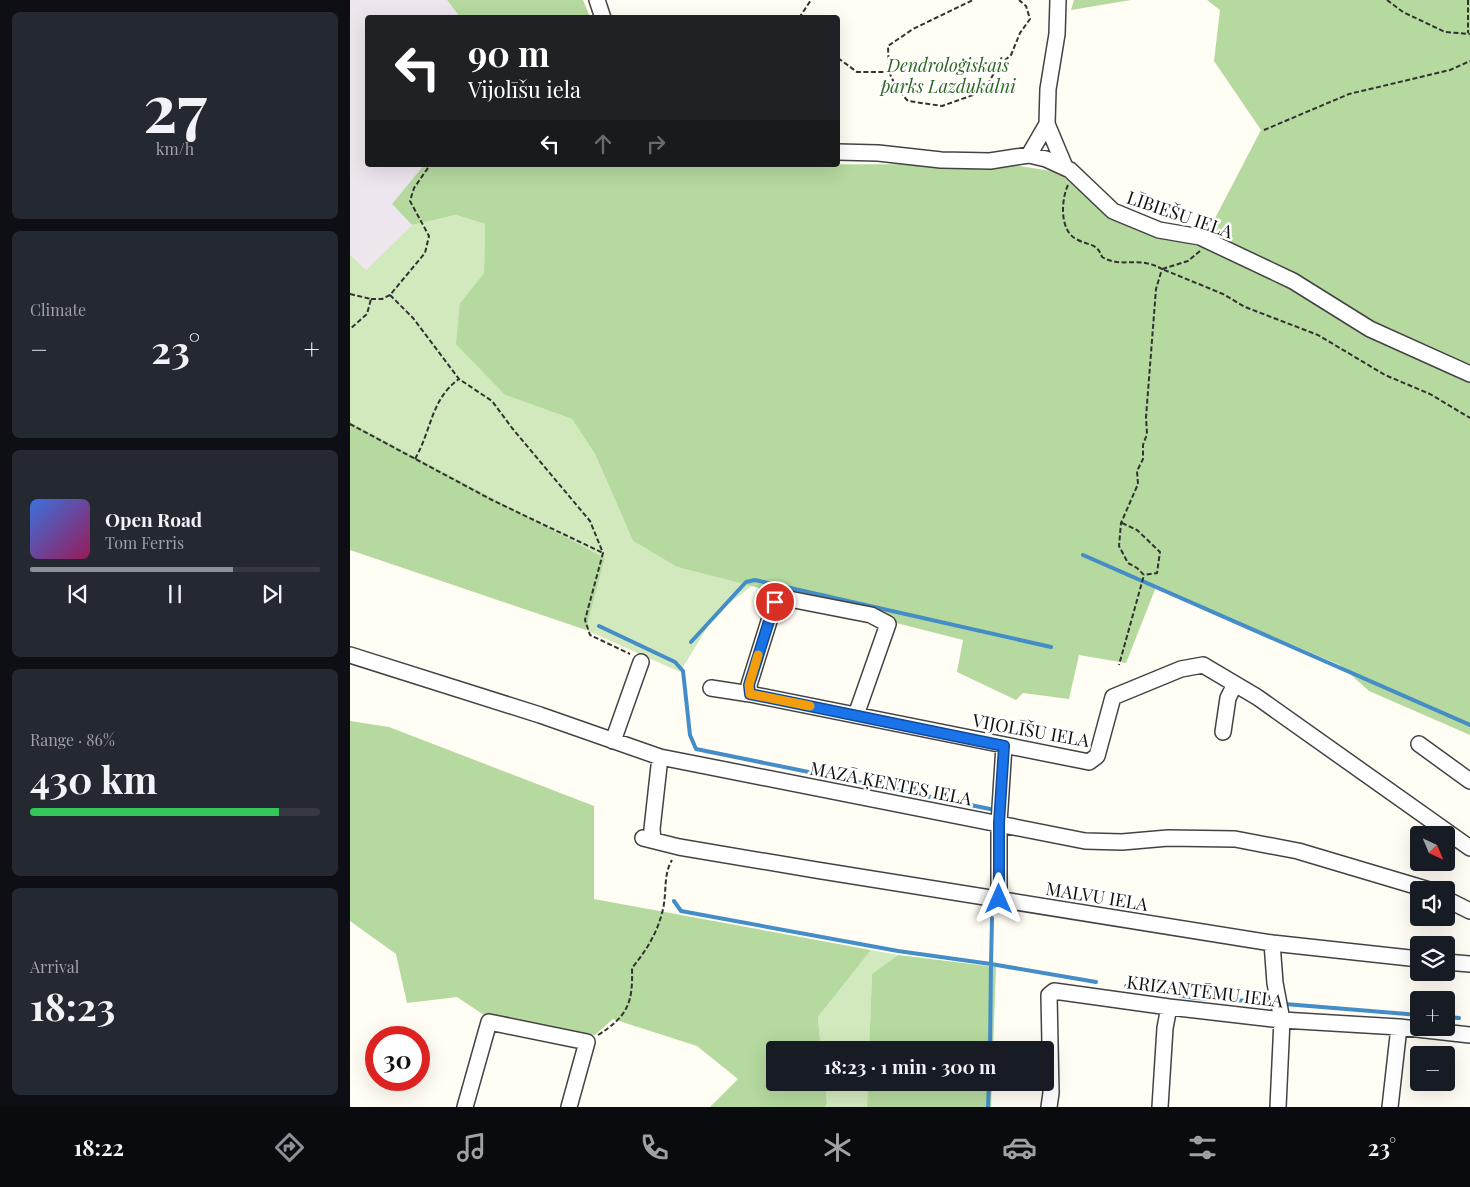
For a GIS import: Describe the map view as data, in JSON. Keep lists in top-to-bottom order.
{
  "streets": {
    "street": [
      "LĪBIEŠU IELA",
      "VIJOLĪŠU IELA",
      "MAZĀ ĶENTES IELA",
      "MALVU IELA",
      "KRIZANTĒMU IELA"
    ]
  },
  "crossings": [
    ["MAZĀ ĶENTES IELA", "MALVU IELA"]
  ],
  "parks": ["Dendroloģiskais parks Lazdukalni"],
  "north": "bottom right",
  "page": {
    "tile": [
      ["27", "km/h"],
      "Climate",
      ["Range · 86%", "430 km"],
      ["Arrival", "18:23"]
    ],
    "turn": ["90 m", "Vijolīšu iela"],
    "heat": ["−", "23°", "+"],
    "song": ["Open Road", "Tom Ferris"],
    "map_buttons": ["+", "−"],
    "limit": "30",
    "trip": "18:23 · 1 min · 300 m",
    "tabs": ["18:22", "23°"]
  }
}
